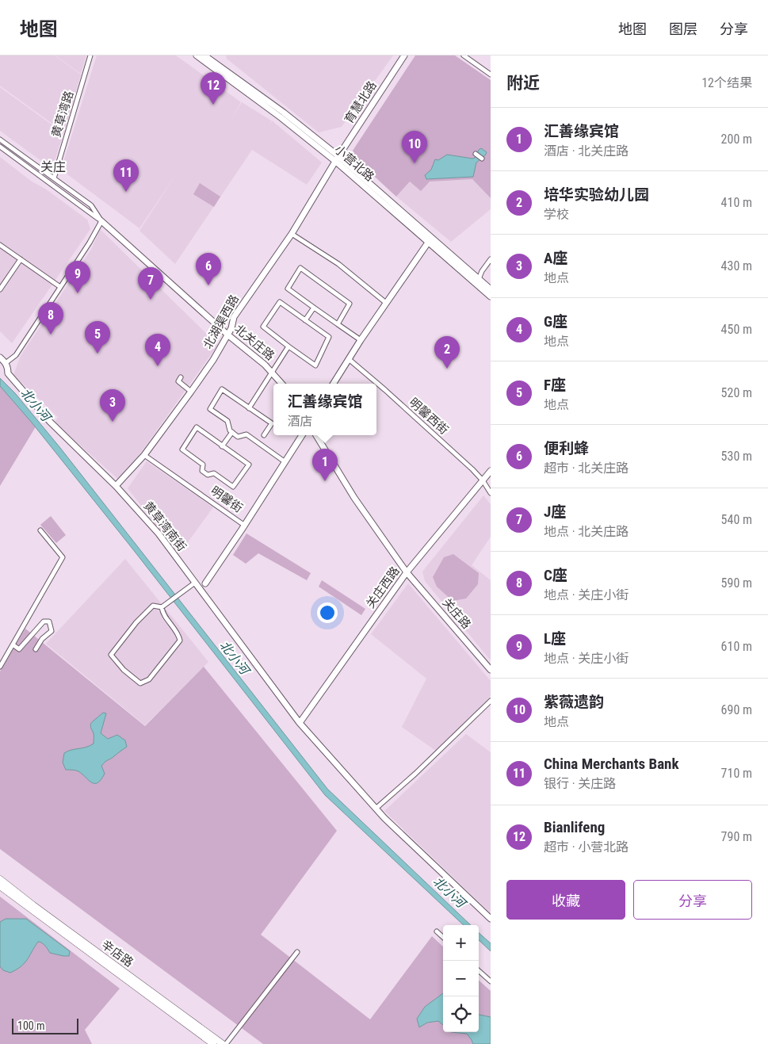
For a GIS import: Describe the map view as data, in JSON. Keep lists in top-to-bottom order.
{
  "streets": {
    "main road": ["辛店路"],
    "street": [
      "育慧北路",
      "黄草湾路",
      "小营北路",
      "北湖渠西路",
      "北关庄路",
      "明馨西街",
      "明馨街",
      "黄草湾南街",
      "关庄西路",
      "关庄路"
    ]
  },
  "crossings": [
    ["育慧北路", "小营北路"],
    ["育慧北路", "北湖渠西路"],
    ["小营北路", "北湖渠西路"],
    ["北湖渠西路", "北关庄路"],
    ["北湖渠西路", "明馨街"],
    ["北湖渠西路", "黄草湾南街"],
    ["明馨西街", "关庄西路"],
    ["黄草湾南街", "关庄西路"],
    ["关庄西路", "关庄路"]
  ],
  "districts": ["关庄"],
  "water": ["北小河"],
  "scale_bar": "100 m",
  "page": {
    "header": "地图",
    "nav": ["地图", "图层", "分享"],
    "heading": ["附近", "12个结果"],
    "pins": [
      "12",
      "10",
      "11",
      "6",
      "9",
      "7",
      "8",
      "5",
      "4",
      "2",
      "3",
      "1"
    ],
    "list": [
      {
        "mark": "1",
        "name": "汇善缘宾馆",
        "note": "酒店 · 北关庄路",
        "value": "200 m"
      },
      {
        "mark": "2",
        "name": "培华实验幼儿园",
        "note": "学校",
        "value": "410 m"
      },
      {
        "mark": "3",
        "name": "A座",
        "note": "地点",
        "value": "430 m"
      },
      {
        "mark": "4",
        "name": "G座",
        "note": "地点",
        "value": "450 m"
      },
      {
        "mark": "5",
        "name": "F座",
        "note": "地点",
        "value": "520 m"
      },
      {
        "mark": "6",
        "name": "便利蜂",
        "note": "超市 · 北关庄路",
        "value": "530 m"
      },
      {
        "mark": "7",
        "name": "J座",
        "note": "地点 · 北关庄路",
        "value": "540 m"
      },
      {
        "mark": "8",
        "name": "C座",
        "note": "地点 · 关庄小街",
        "value": "590 m"
      },
      {
        "mark": "9",
        "name": "L座",
        "note": "地点 · 关庄小街",
        "value": "610 m"
      },
      {
        "mark": "10",
        "name": "紫薇遗韵",
        "note": "地点",
        "value": "690 m"
      },
      {
        "mark": "11",
        "name": "China Merchants Bank",
        "note": "银行 · 关庄路",
        "value": "710 m"
      },
      {
        "mark": "12",
        "name": "Bianlifeng",
        "note": "超市 · 小营北路",
        "value": "790 m"
      }
    ],
    "popup": ["汇善缘宾馆", "酒店"],
    "buttons": ["收藏", "分享"],
    "map_buttons": ["+", "−"],
    "scale": "100 m"
  }
}
